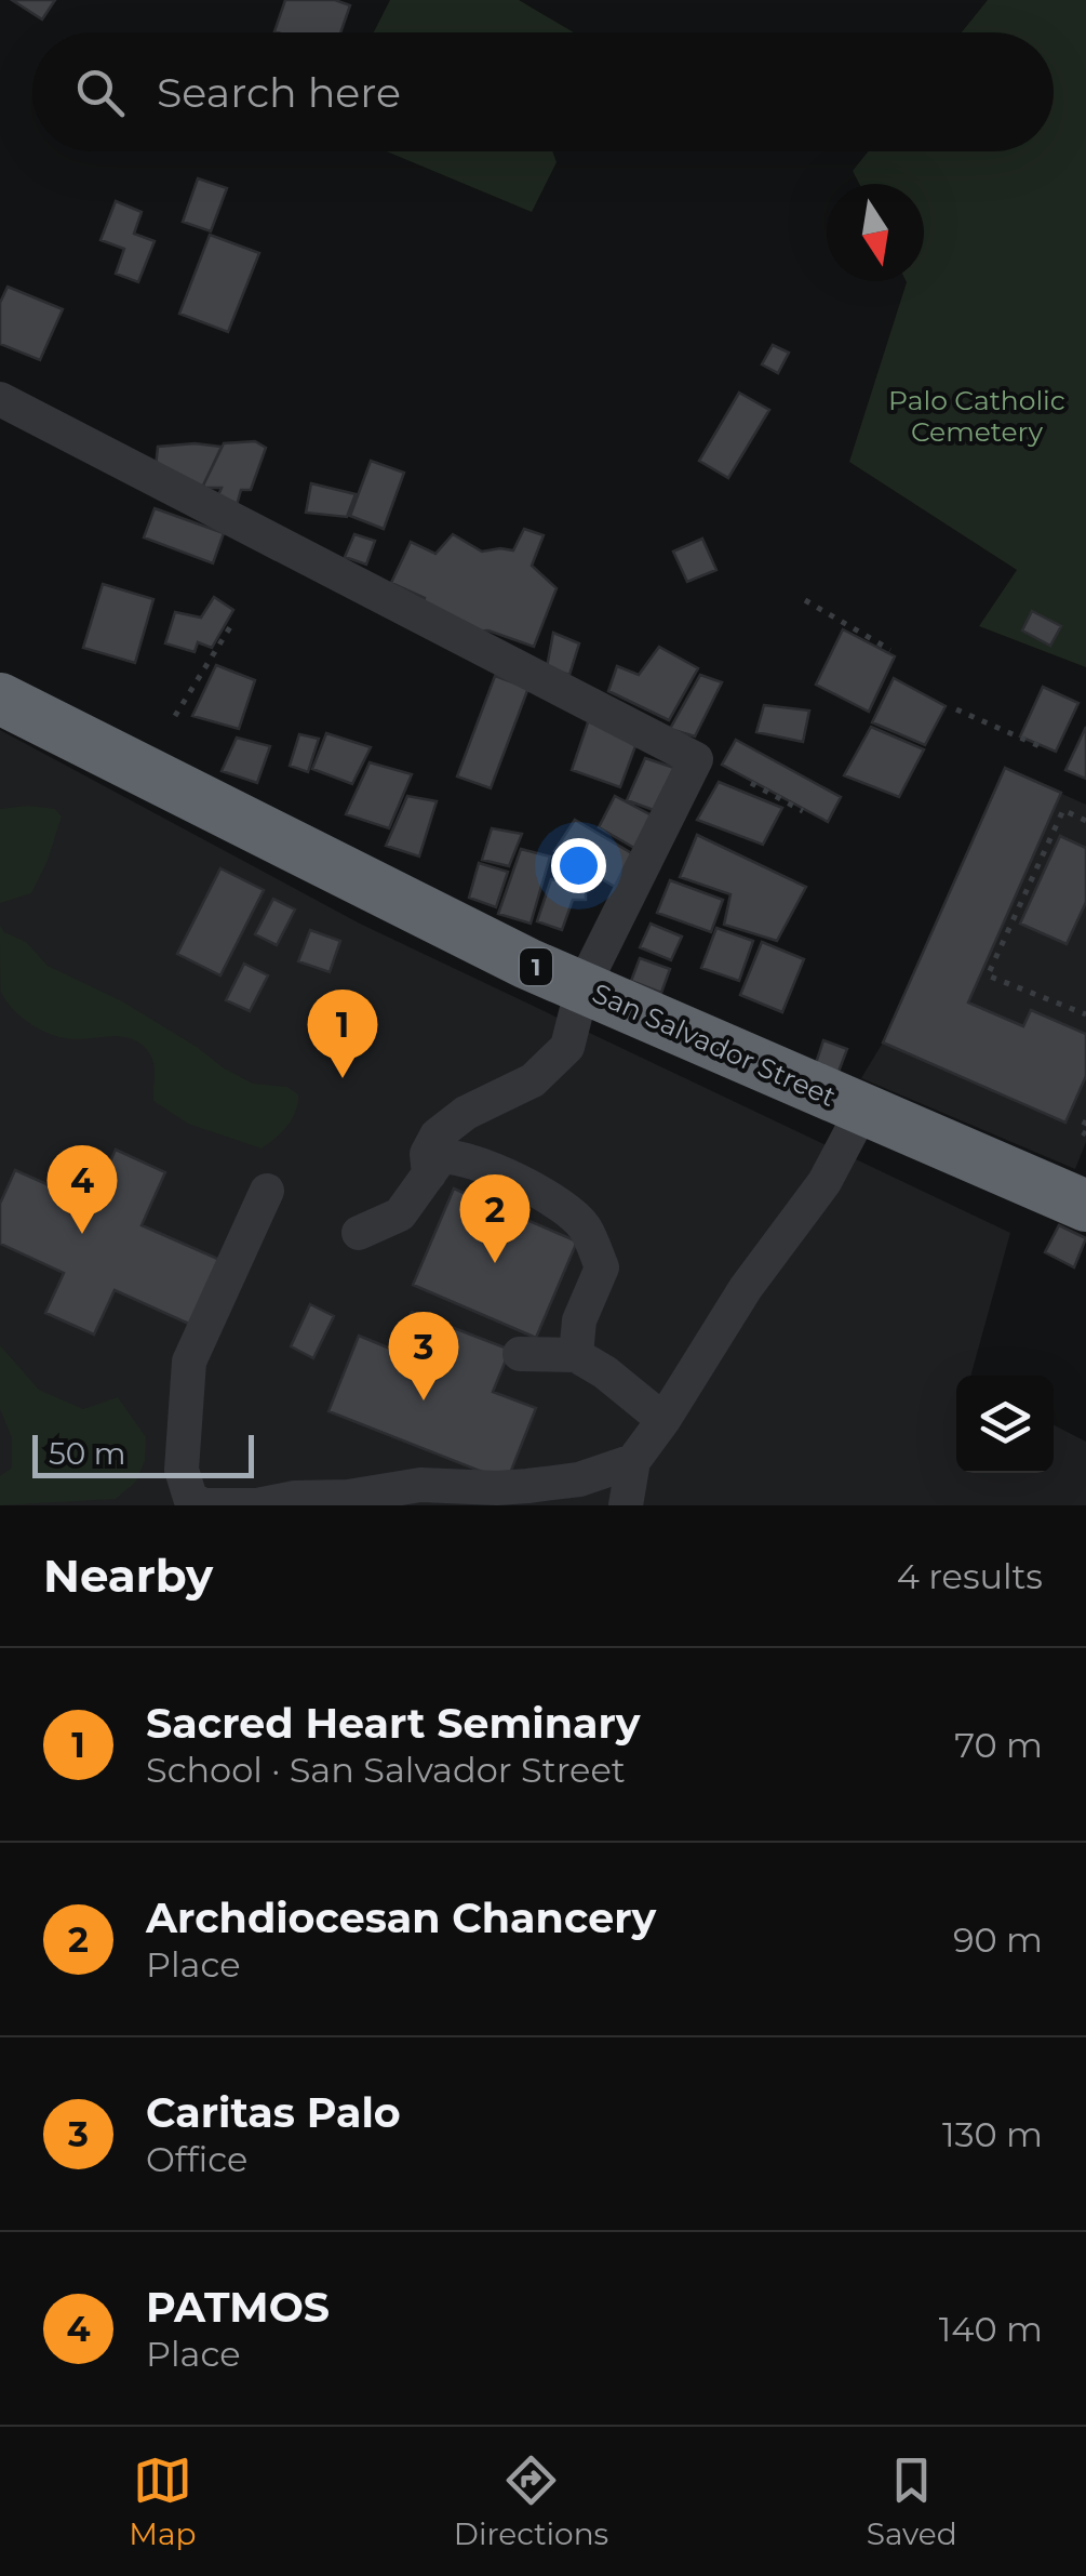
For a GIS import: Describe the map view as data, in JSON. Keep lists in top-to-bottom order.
{
  "streets": {
    "highway": ["1", "San Salvador Street"]
  },
  "parks": ["Palo Catholic Cemetery"],
  "scale_bar": "50 m",
  "north": "bottom",
  "page": {
    "search": "Search here",
    "pins": [
      "1",
      "4",
      "2",
      "3"
    ],
    "scale": "50 m",
    "heading": ["Nearby", "4 results"],
    "list": [
      {
        "mark": "1",
        "name": "Sacred Heart Seminary",
        "note": "School · San Salvador Street",
        "value": "70 m"
      },
      {
        "mark": "2",
        "name": "Archdiocesan Chancery",
        "note": "Place",
        "value": "90 m"
      },
      {
        "mark": "3",
        "name": "Caritas Palo",
        "note": "Office",
        "value": "130 m"
      },
      {
        "mark": "4",
        "name": "PATMOS",
        "note": "Place",
        "value": "140 m"
      }
    ],
    "nav": ["Map", "Directions", "Saved"]
  }
}
